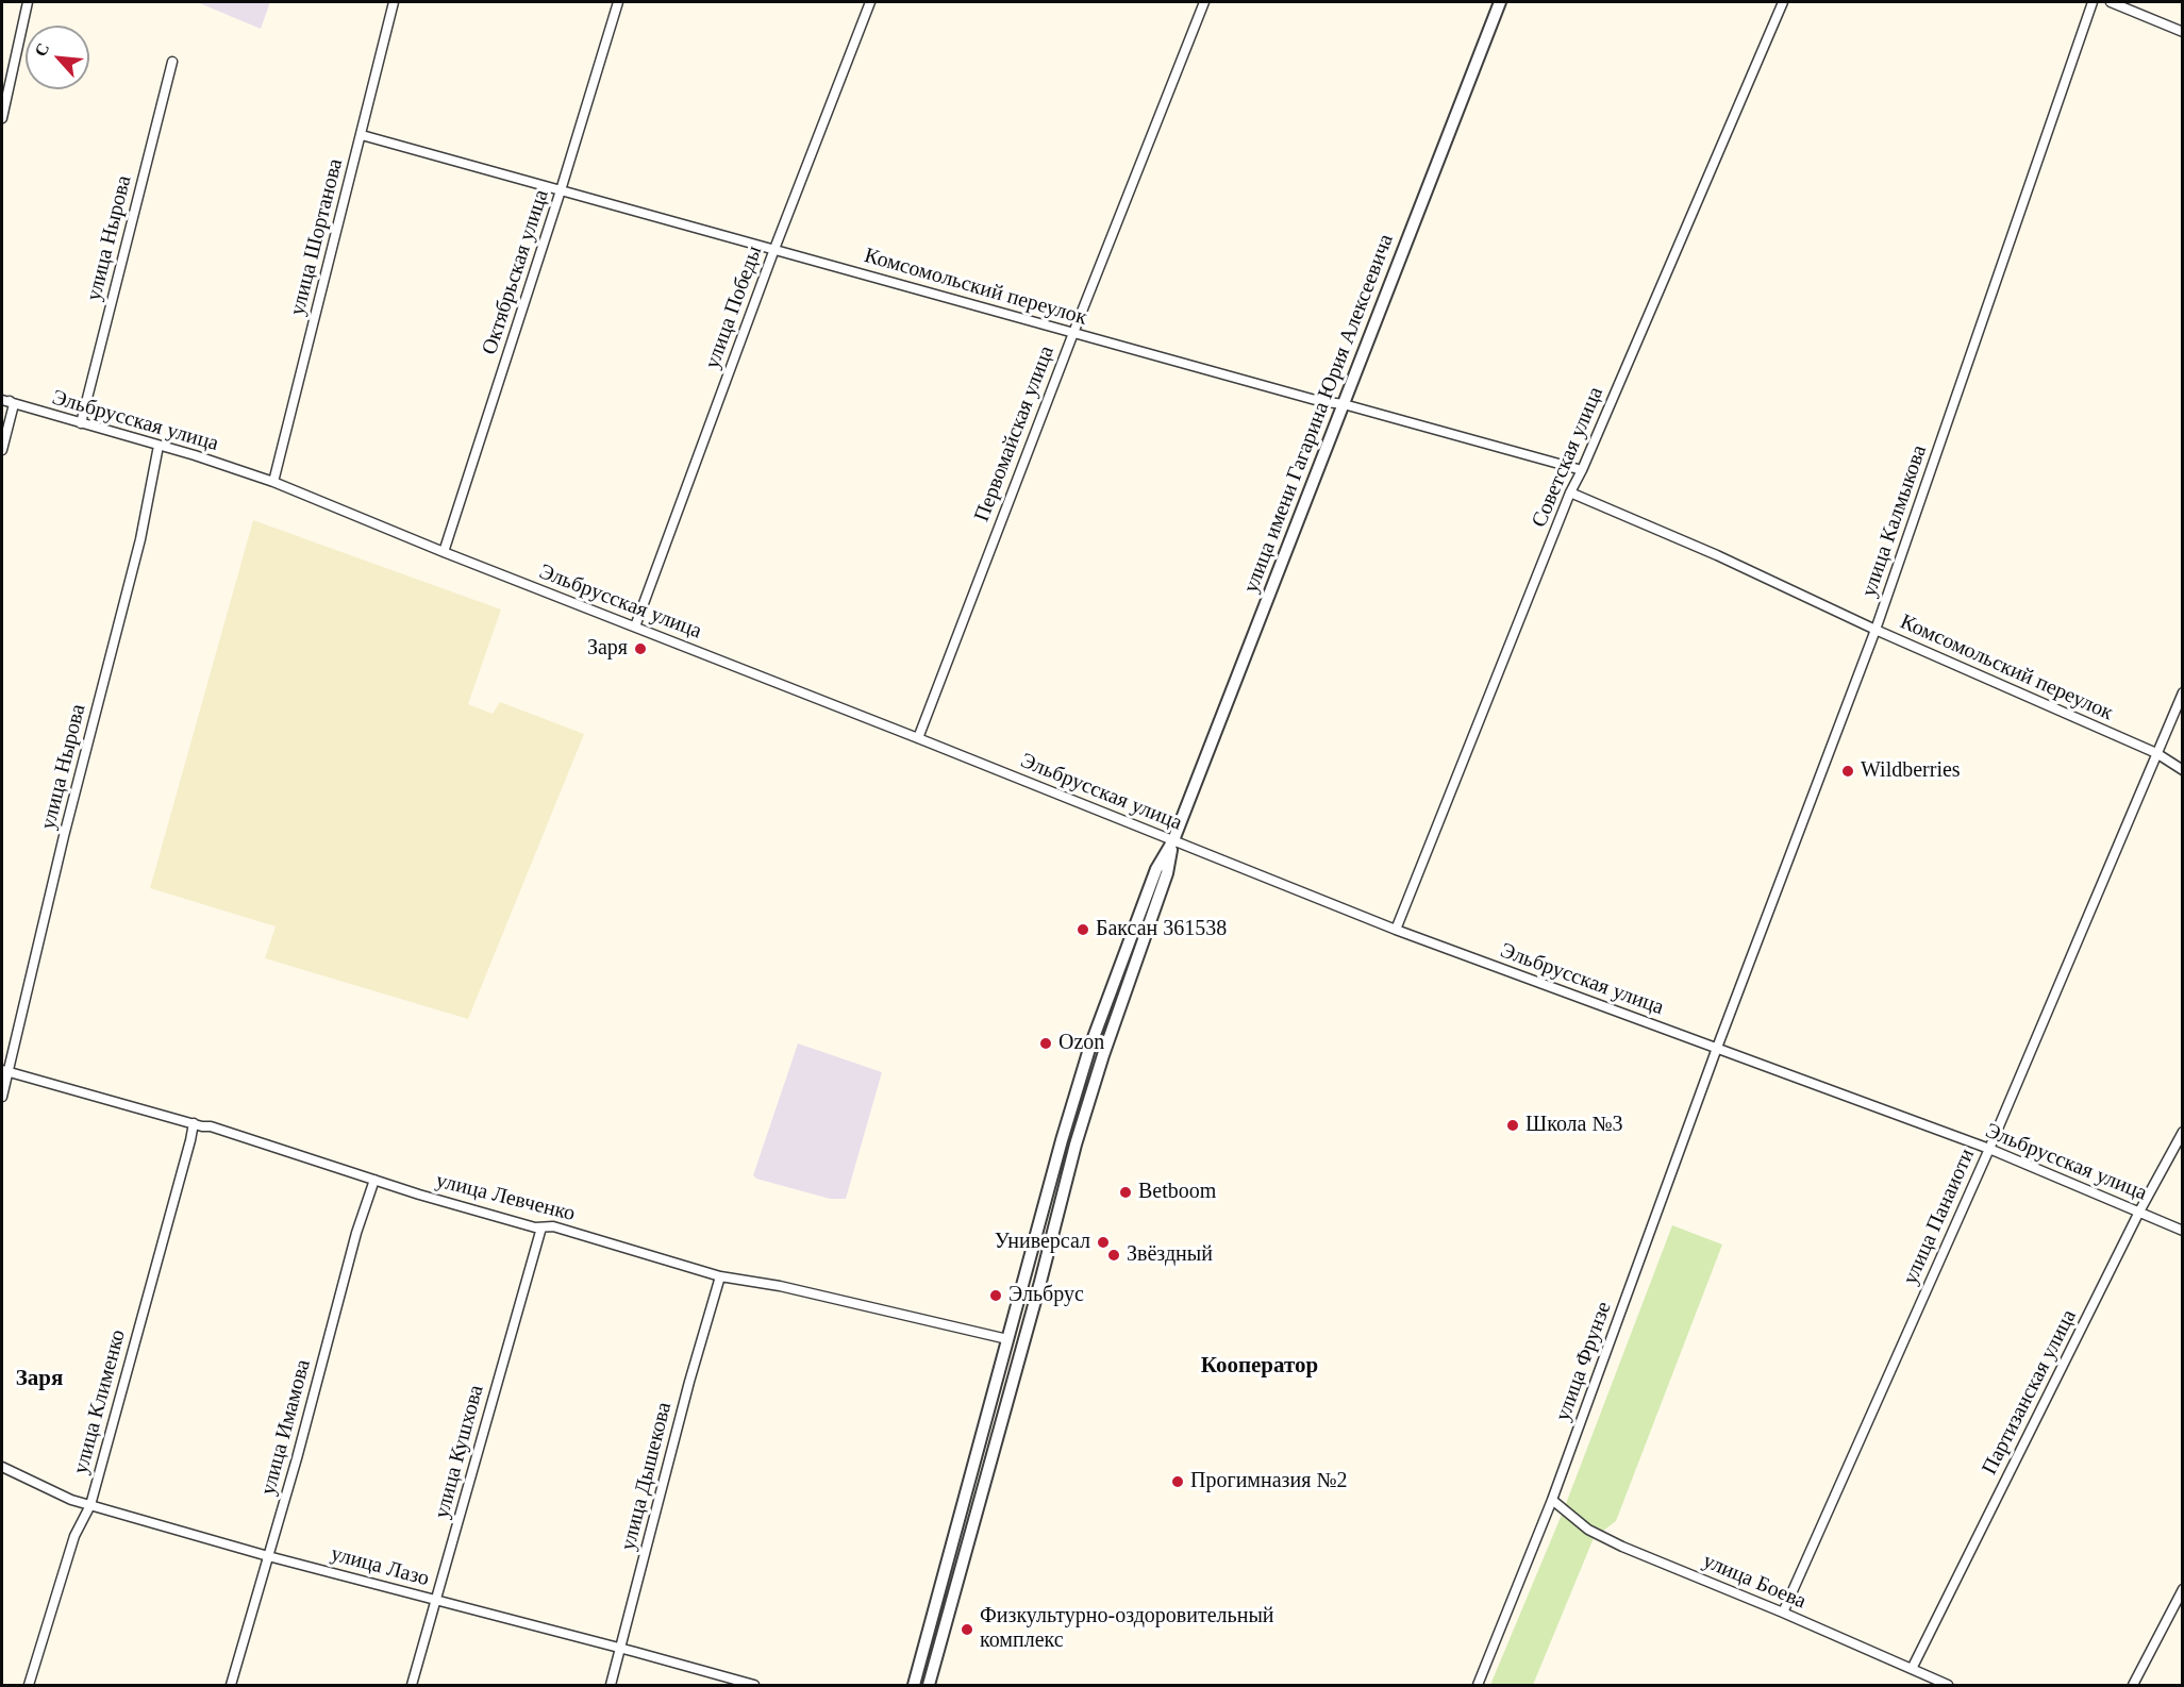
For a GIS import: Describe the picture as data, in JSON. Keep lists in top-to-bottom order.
{
  "streets": {
    "street": [
      "улица Шортанова",
      "улица Нырова",
      "Октябрьская улица",
      "Комсомольский переулок",
      "улица Победы",
      "улица имени Гагарина Юрия Алексеевича",
      "Эльбрусская улица",
      "Первомайская улица",
      "Советская улица",
      "улица Калмыкова",
      "улица Левченко",
      "улица Панаиоти",
      "улица Фрунзе",
      "Партизанская улица",
      "улица Клименко",
      "улица Имамова",
      "улица Кушхова",
      "улица Дышекова",
      "улица Лазо",
      "улица Боева"
    ]
  },
  "crossings": [
    ["улица Шортанова", "Комсомольский переулок"],
    ["улица Шортанова", "Эльбрусская улица"],
    ["улица Нырова", "Эльбрусская улица"],
    ["улица Нырова", "улица Левченко"],
    ["Октябрьская улица", "Комсомольский переулок"],
    ["Октябрьская улица", "Эльбрусская улица"],
    ["Комсомольский переулок", "улица Победы"],
    ["Комсомольский переулок", "улица имени Гагарина Юрия Алексеевича"],
    ["Комсомольский переулок", "Первомайская улица"],
    ["Комсомольский переулок", "Советская улица"],
    ["Комсомольский переулок", "улица Калмыкова"],
    ["Комсомольский переулок", "улица Панаиоти"],
    ["улица Победы", "Эльбрусская улица"],
    ["улица имени Гагарина Юрия Алексеевича", "Эльбрусская улица"],
    ["улица имени Гагарина Юрия Алексеевича", "улица Левченко"],
    ["Эльбрусская улица", "Первомайская улица"],
    ["Эльбрусская улица", "Советская улица"],
    ["Эльбрусская улица", "улица Калмыкова"],
    ["Эльбрусская улица", "улица Панаиоти"],
    ["Эльбрусская улица", "улица Фрунзе"],
    ["Эльбрусская улица", "Партизанская улица"],
    ["улица Калмыкова", "улица Фрунзе"],
    ["улица Левченко", "улица Клименко"],
    ["улица Левченко", "улица Имамова"],
    ["улица Левченко", "улица Кушхова"],
    ["улица Левченко", "улица Дышекова"],
    ["улица Панаиоти", "улица Боева"],
    ["улица Фрунзе", "улица Боева"],
    ["Партизанская улица", "улица Боева"],
    ["улица Клименко", "улица Лазо"],
    ["улица Имамова", "улица Лазо"],
    ["улица Кушхова", "улица Лазо"],
    ["улица Дышекова", "улица Лазо"]
  ],
  "districts": ["Кооператор", "Заря"],
  "places": [
    "Заря",
    "Wildberries",
    "Баксан 361538",
    "Ozon",
    "Школа №3",
    "Betboom",
    "Универсал",
    "Звёздный",
    "Эльбрус",
    "Прогимназия №2",
    "Физкультурно-оздоровительный комплекс"
  ],
  "north": "top left"
}
